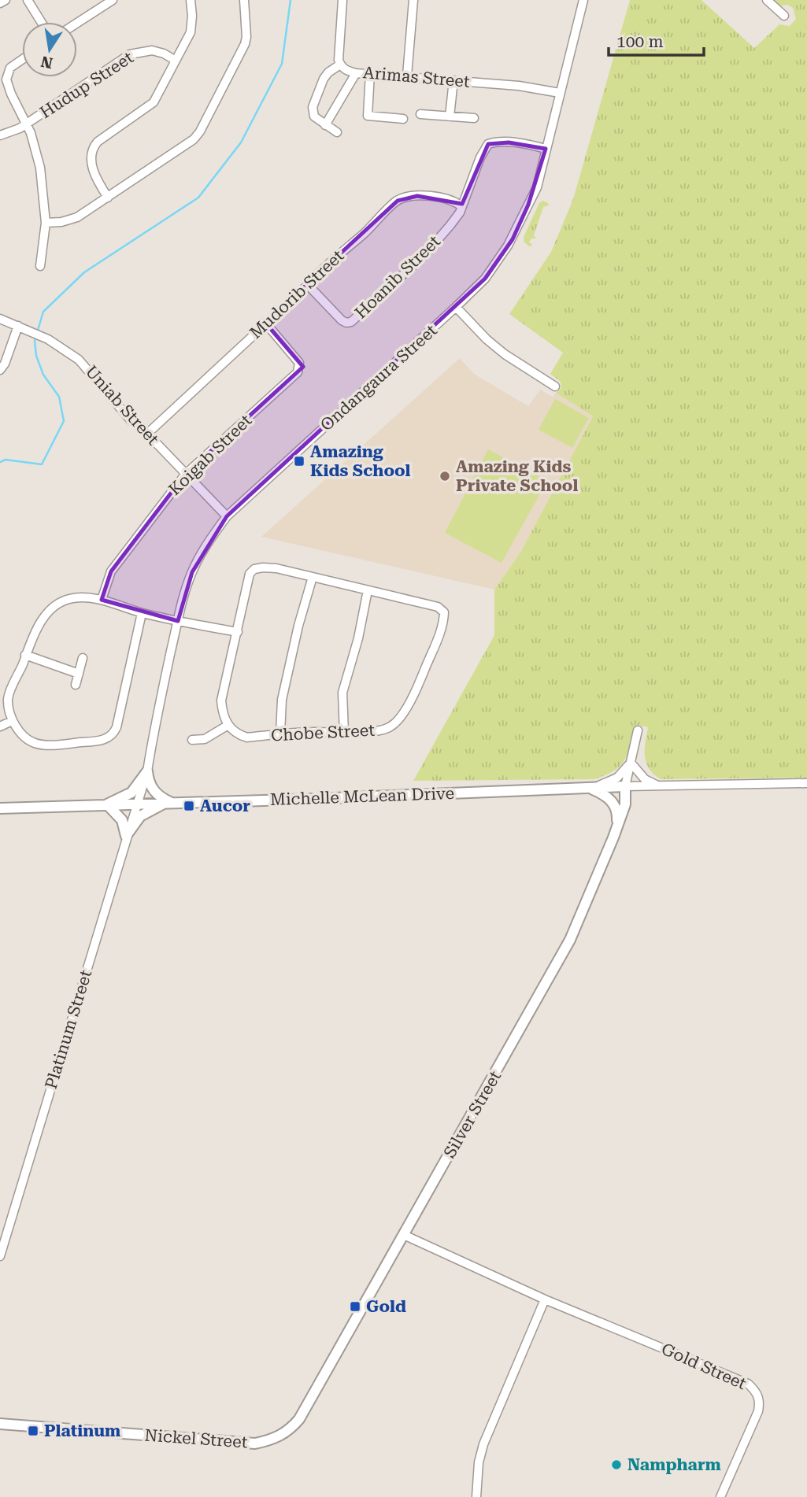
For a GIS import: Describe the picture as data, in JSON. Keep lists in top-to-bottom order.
{
  "streets": {
    "street": [
      "Arimas Street",
      "Hudup Street",
      "Hoanib Street",
      "Mudorib Street",
      "Ondangaura Street",
      "Uniab Street",
      "Koigab Street",
      "Chobe Street",
      "Michelle McLean Drive",
      "Platinum Street",
      "Silver Street",
      "Gold Street",
      "Nickel Street"
    ]
  },
  "crossings": [
    ["Arimas Street", "Ondangaura Street"],
    ["Hoanib Street", "Mudorib Street"],
    ["Hoanib Street", "Ondangaura Street"],
    ["Mudorib Street", "Uniab Street"],
    ["Mudorib Street", "Koigab Street"],
    ["Ondangaura Street", "Uniab Street"],
    ["Ondangaura Street", "Michelle McLean Drive"],
    ["Ondangaura Street", "Platinum Street"],
    ["Uniab Street", "Koigab Street"],
    ["Michelle McLean Drive", "Platinum Street"],
    ["Michelle McLean Drive", "Silver Street"],
    ["Silver Street", "Gold Street"],
    ["Silver Street", "Nickel Street"]
  ],
  "places": {
    "transit": [
      "Amazing Kids School",
      "Aucor",
      "Gold",
      "Platinum"
    ],
    "other": ["Amazing Kids Private School", "Nampharm"]
  },
  "scale_bar": "100 m",
  "north": "bottom"
}
